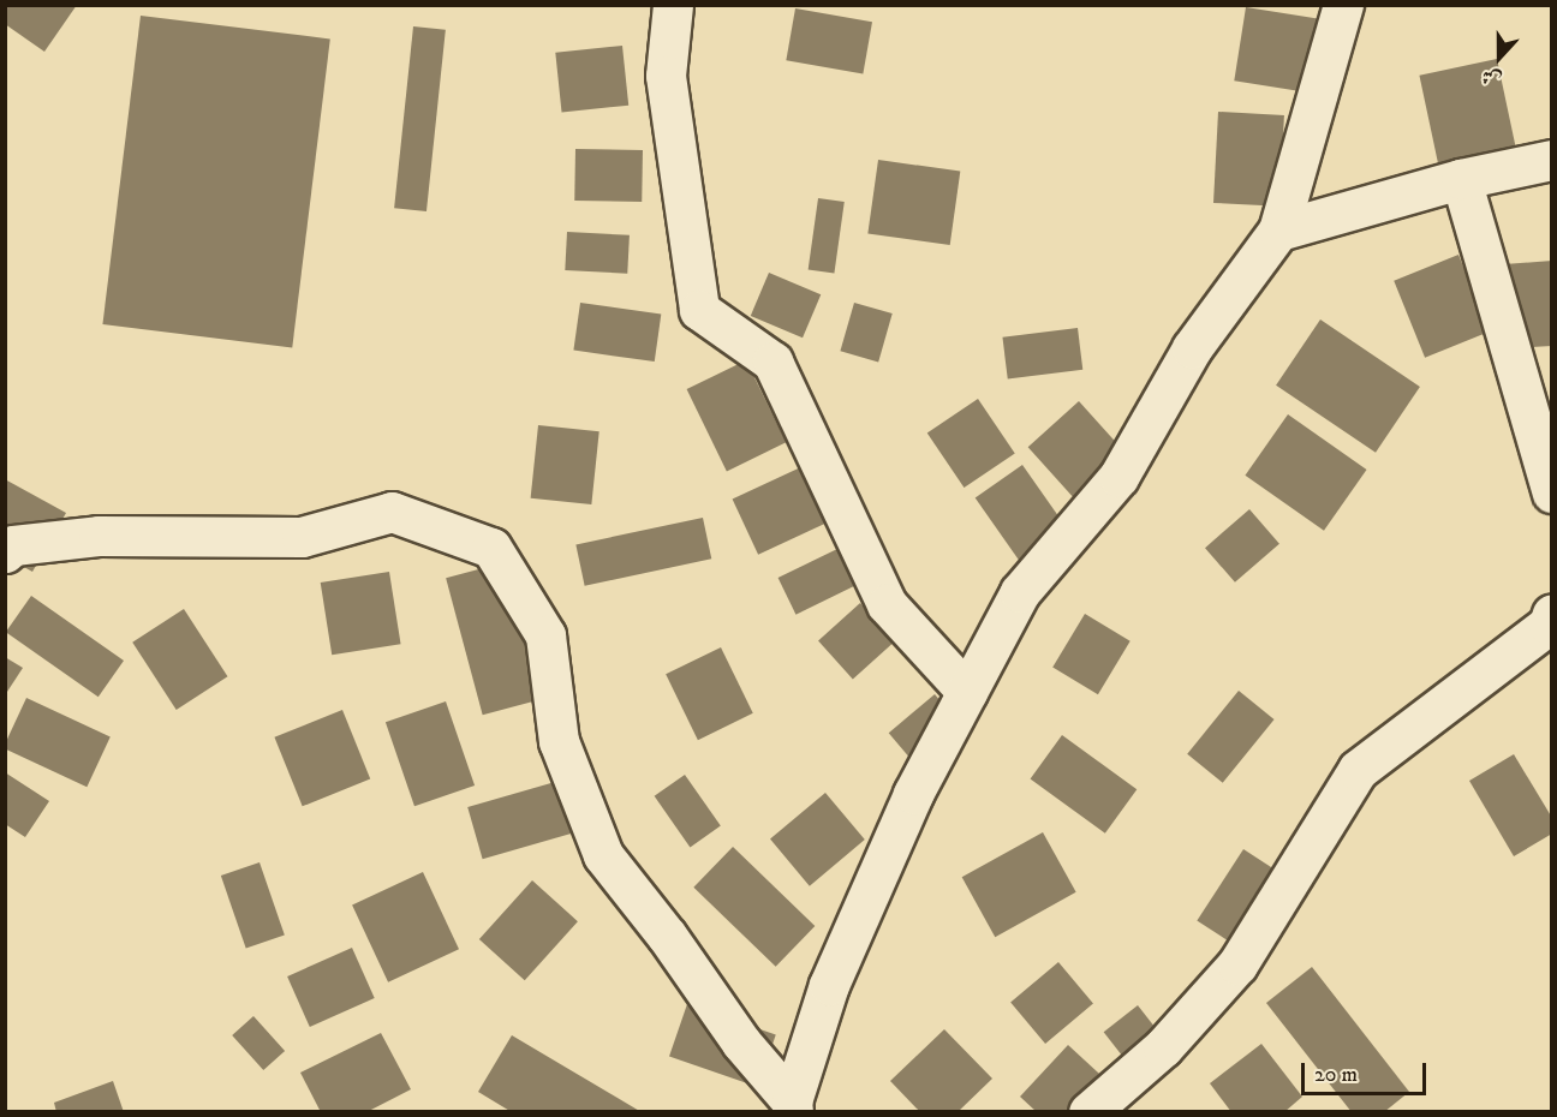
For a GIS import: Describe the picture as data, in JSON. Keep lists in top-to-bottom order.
{
  "scale_bar": "20 m",
  "north": "bottom"
}
